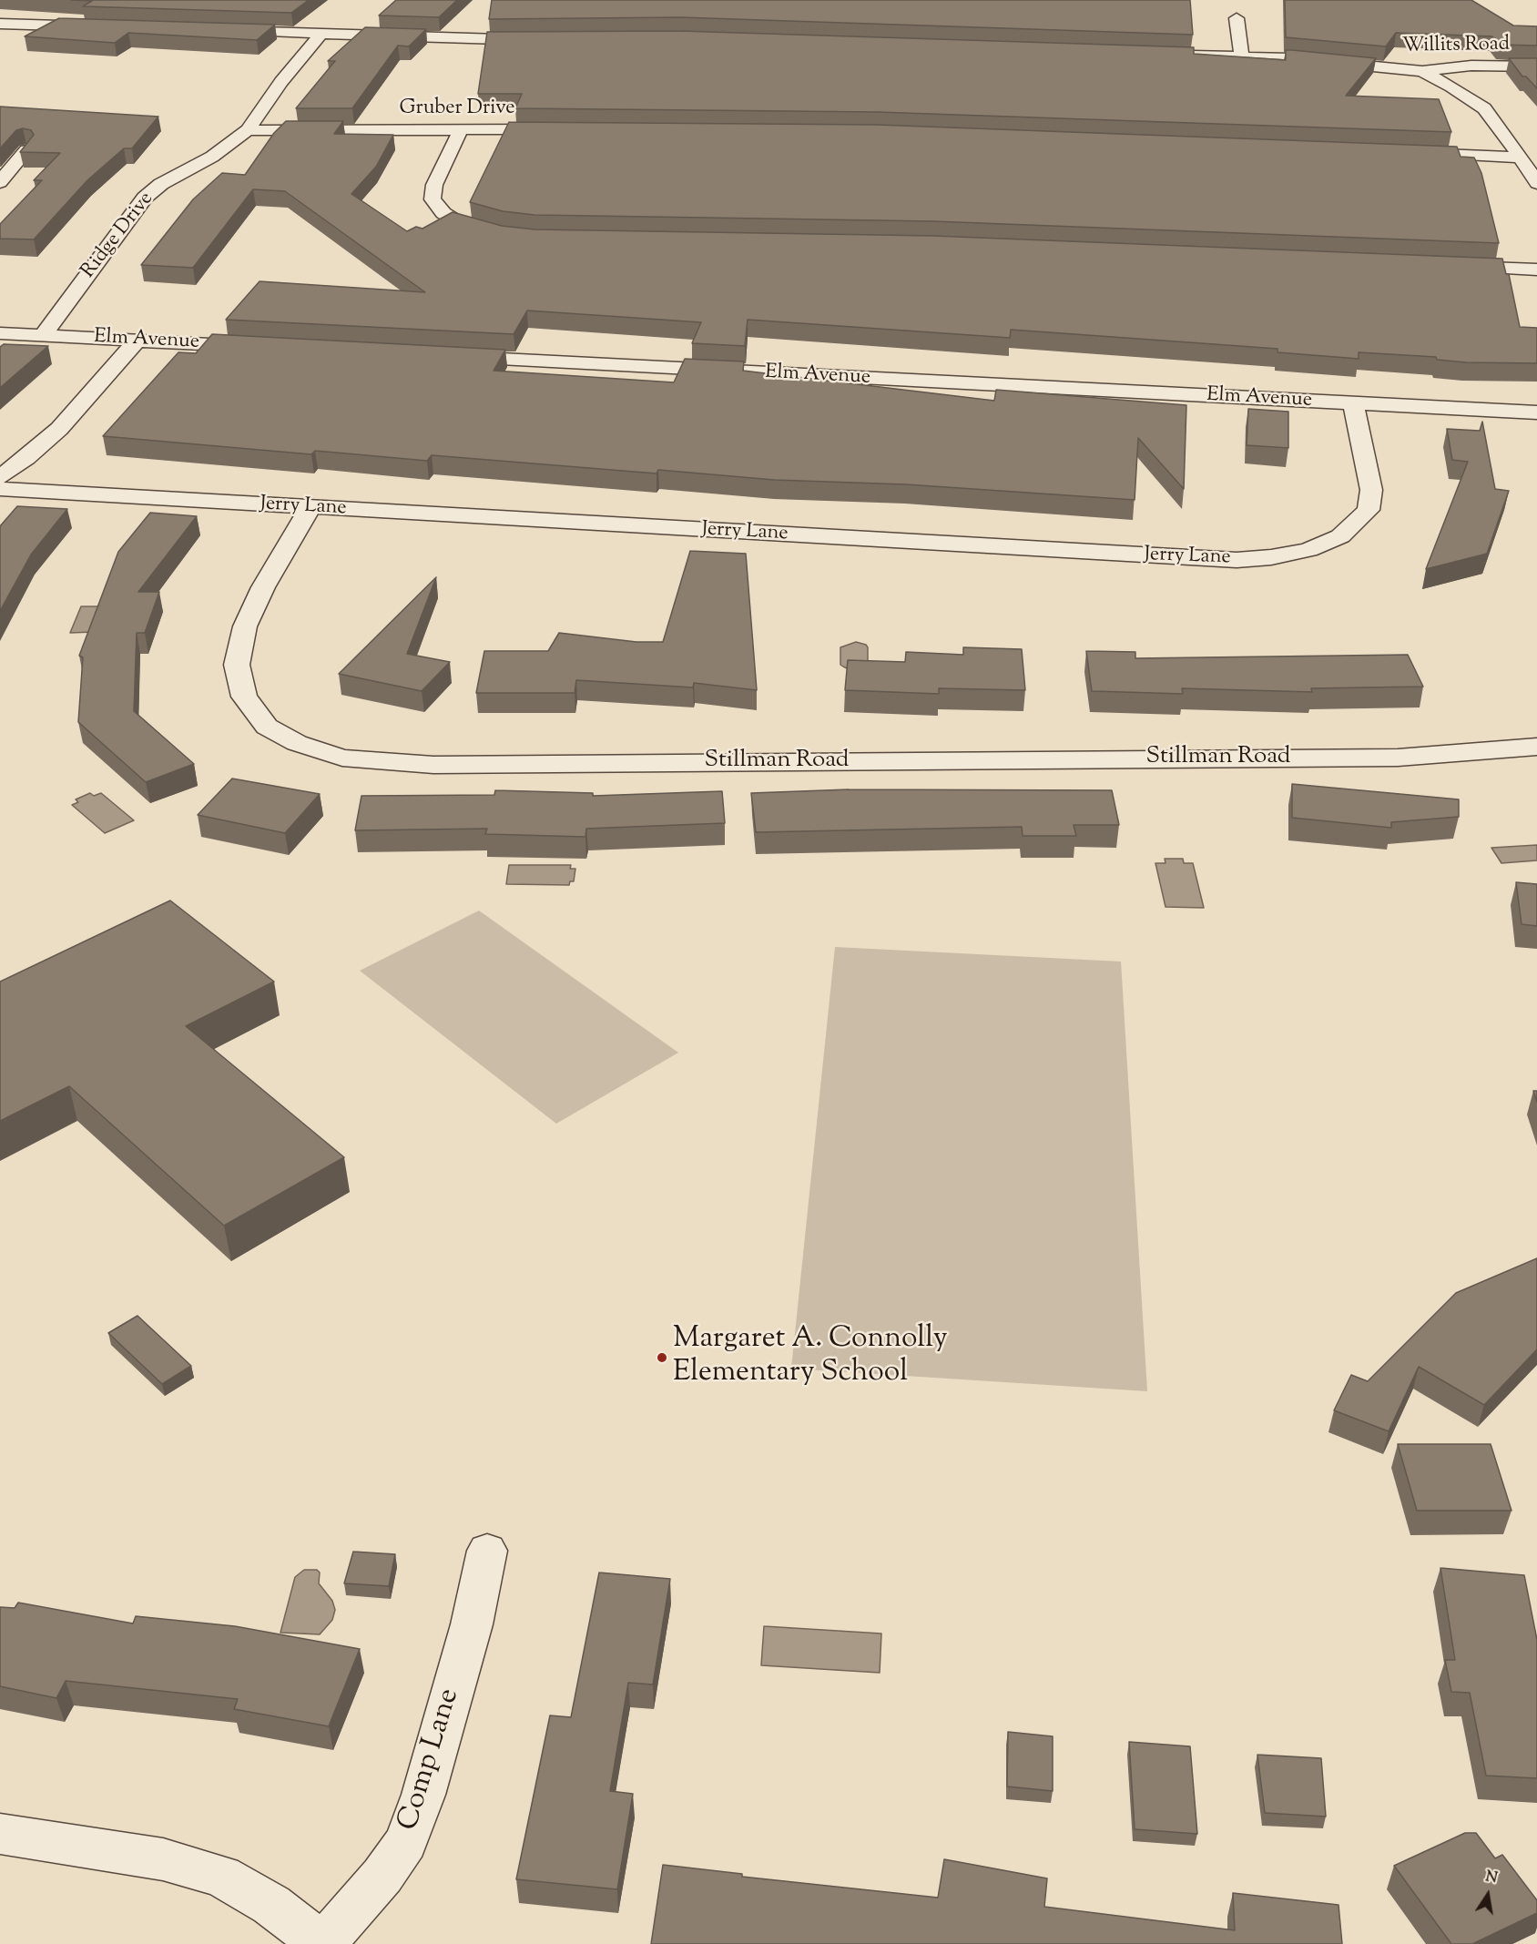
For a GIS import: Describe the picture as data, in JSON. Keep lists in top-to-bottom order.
{
  "streets": {
    "street": [
      "Willits Road",
      "Gruber Drive",
      "Ridge Drive",
      "Elm Avenue",
      "Jerry Lane",
      "Stillman Road",
      "Comp Lane"
    ]
  },
  "crossings": [
    ["Gruber Drive", "Ridge Drive"],
    ["Ridge Drive", "Elm Avenue"],
    ["Elm Avenue", "Jerry Lane"],
    ["Jerry Lane", "Stillman Road"]
  ],
  "places": ["Margaret A. Connolly Elementary School"],
  "north": "top"
}
